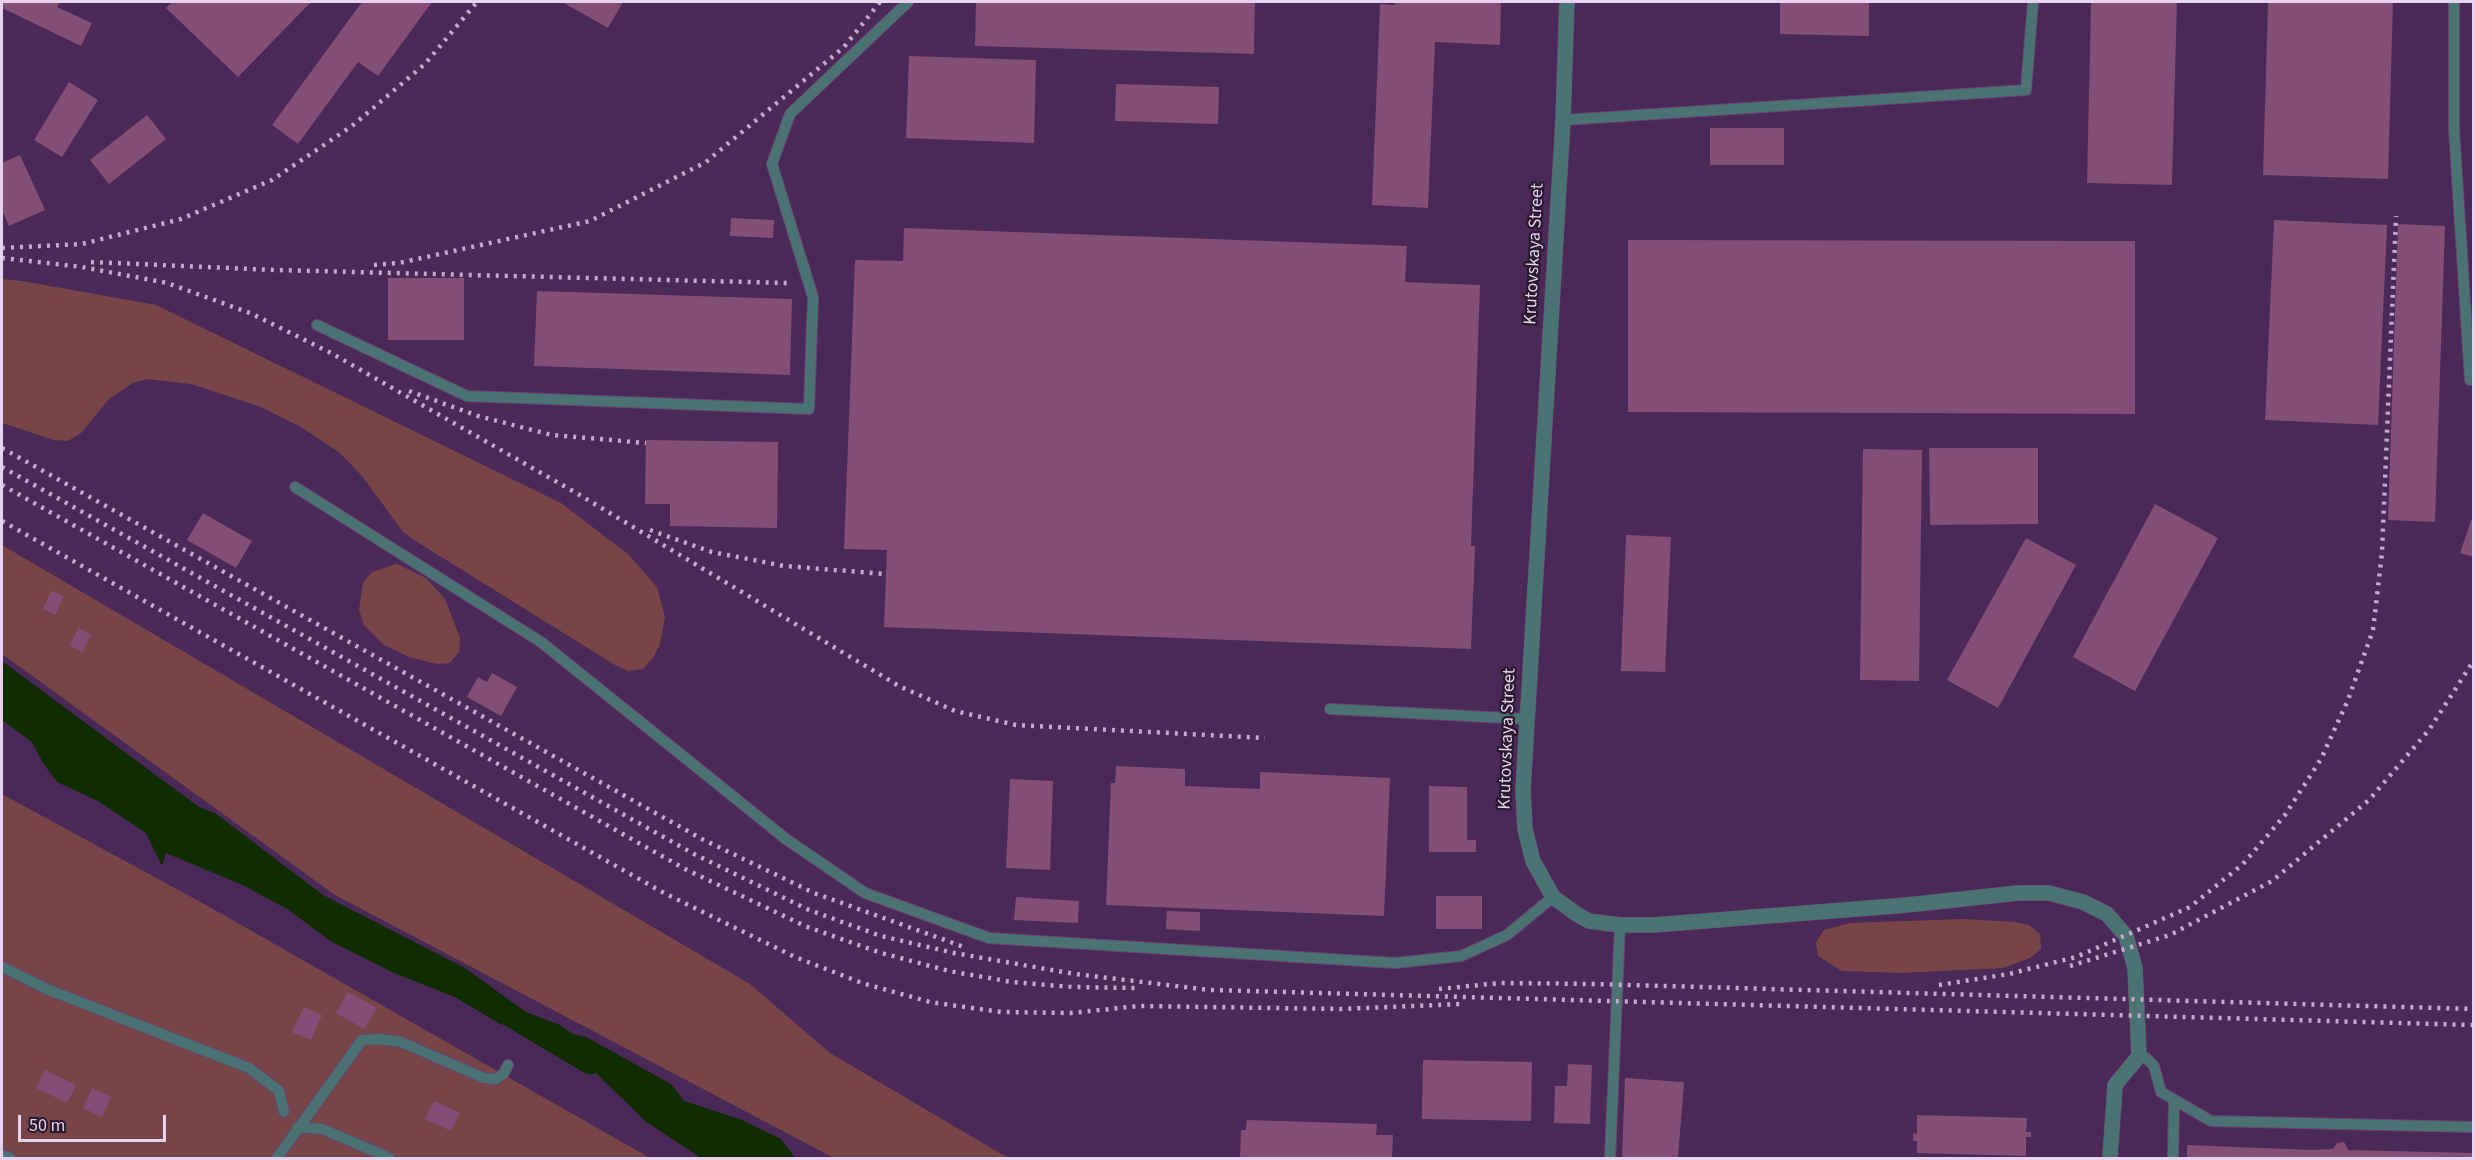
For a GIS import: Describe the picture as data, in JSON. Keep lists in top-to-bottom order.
{
  "streets": {
    "street": ["Krutovskaya Street"]
  },
  "scale_bar": "50 m"
}
